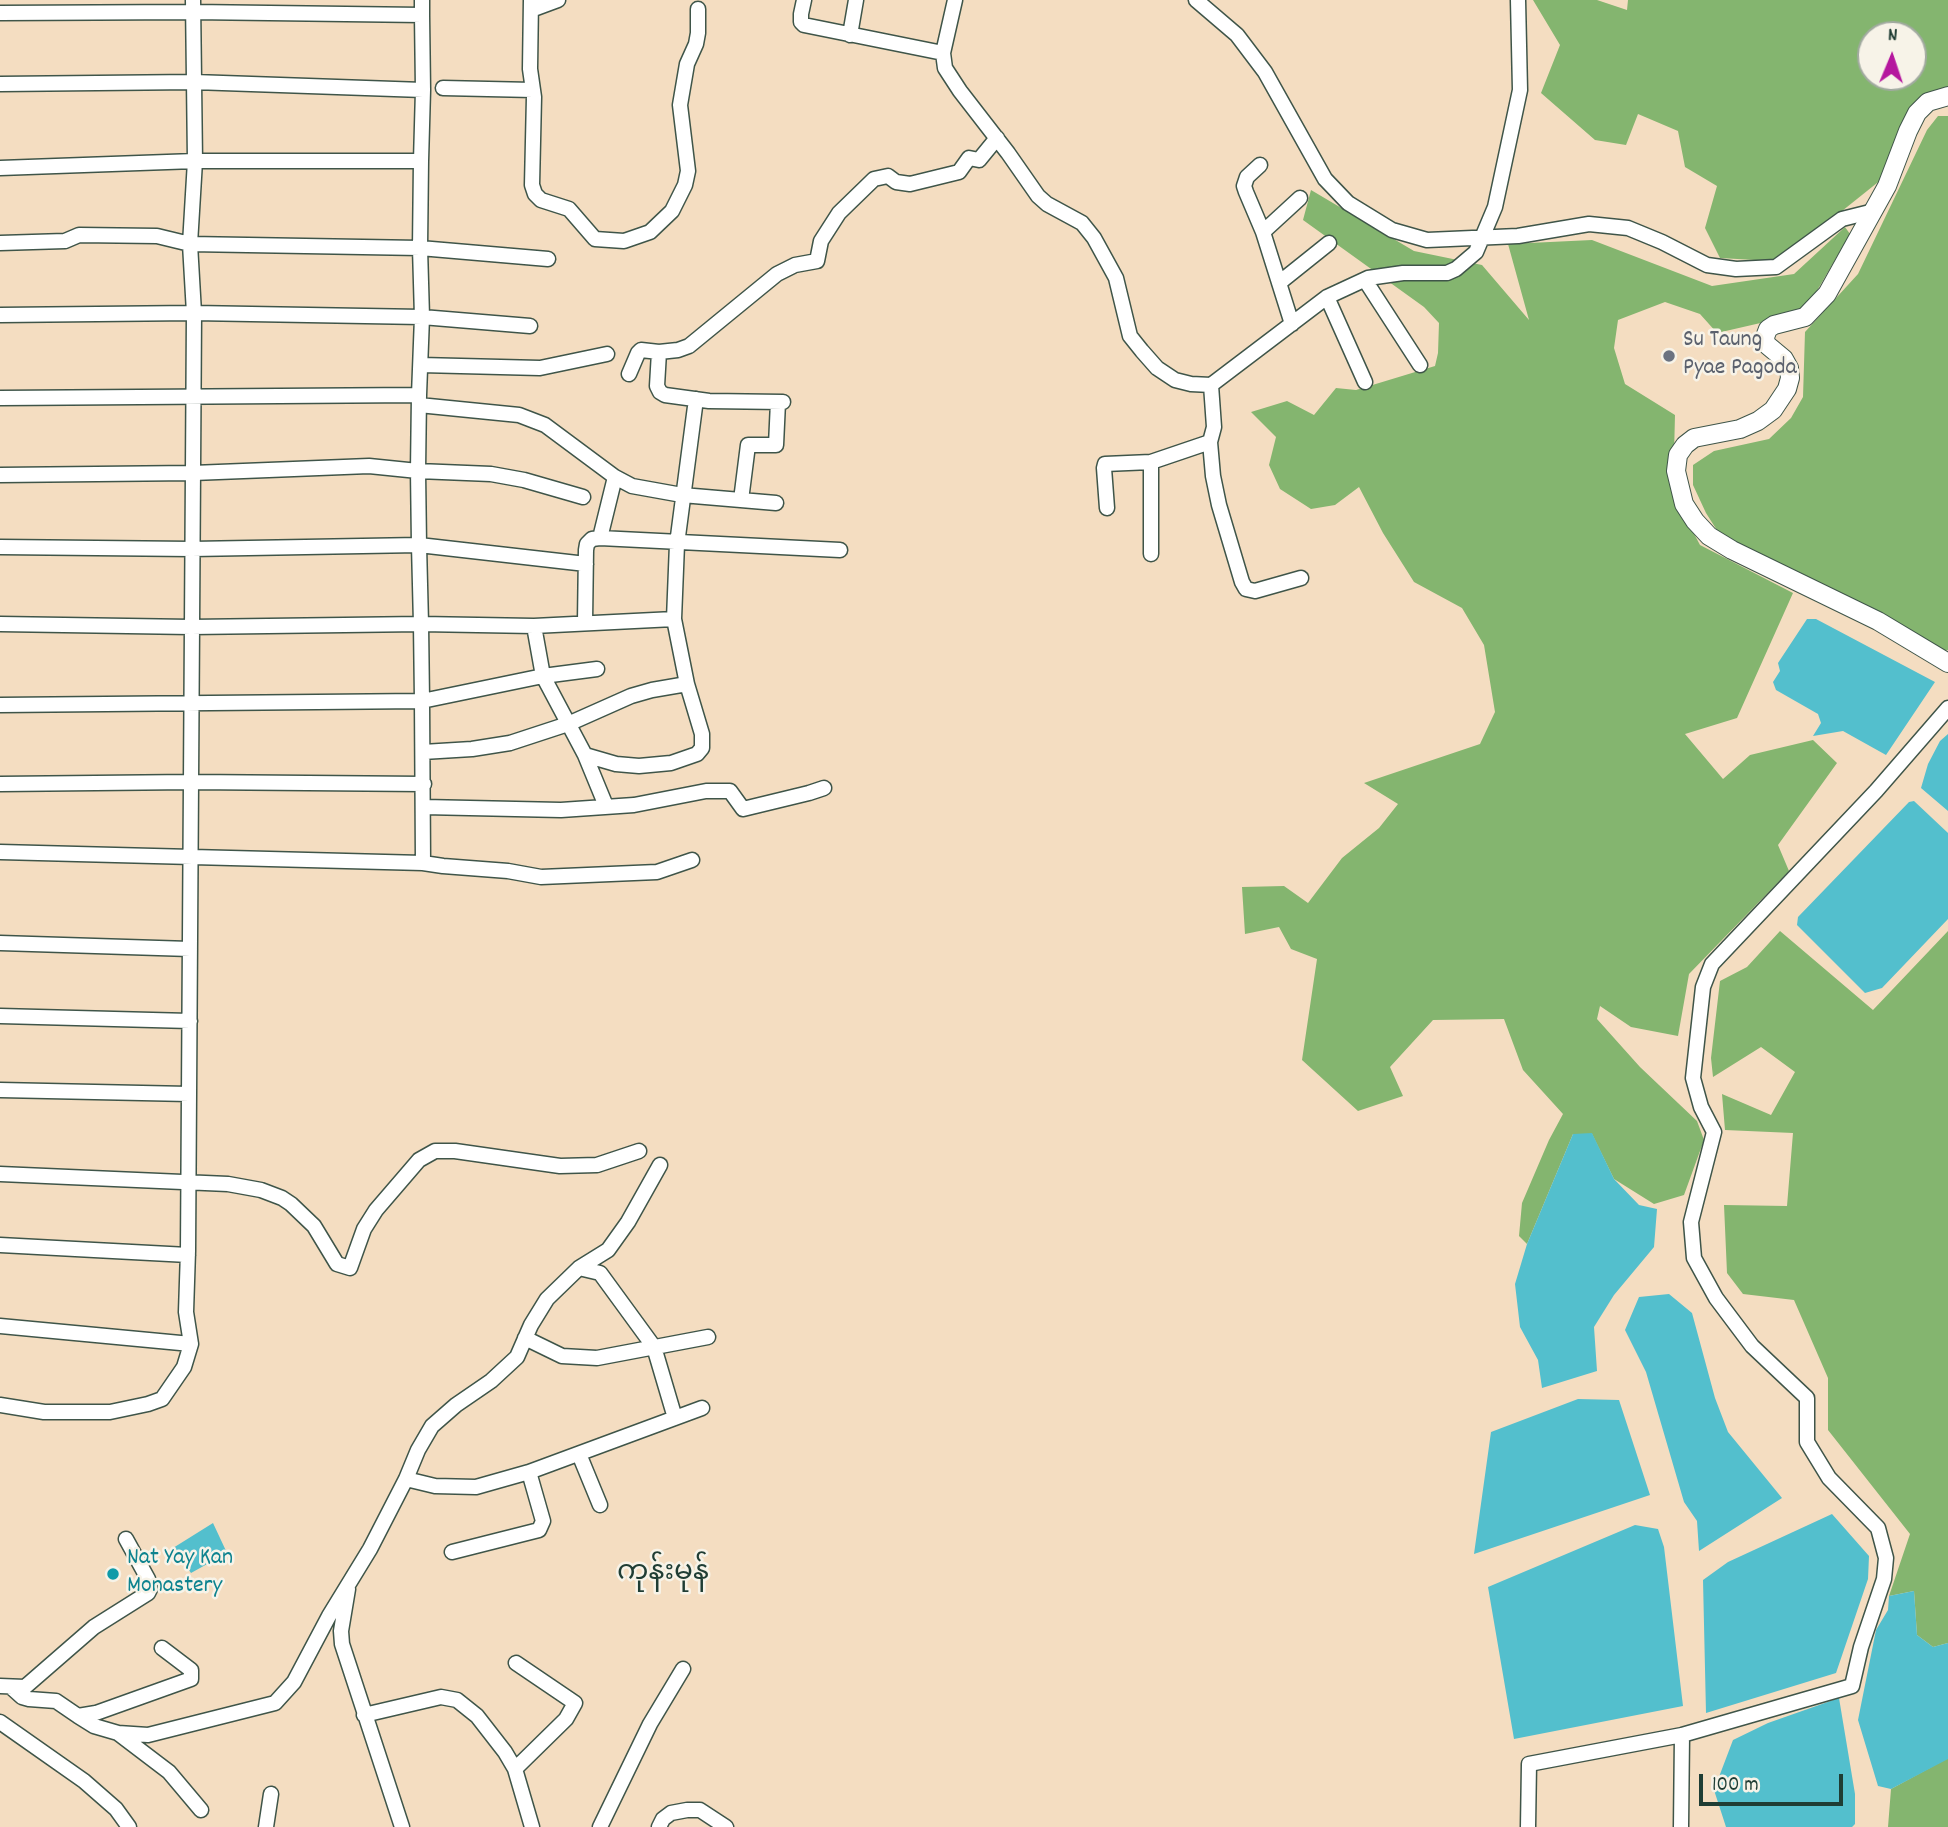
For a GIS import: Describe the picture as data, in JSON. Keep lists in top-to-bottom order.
{
  "districts": ["ကုန်းမုန်"],
  "places": ["Su Taung Pyae Pagoda", "Nat Yay Kan Monastery"],
  "scale_bar": "100 m",
  "north": "top"
}
